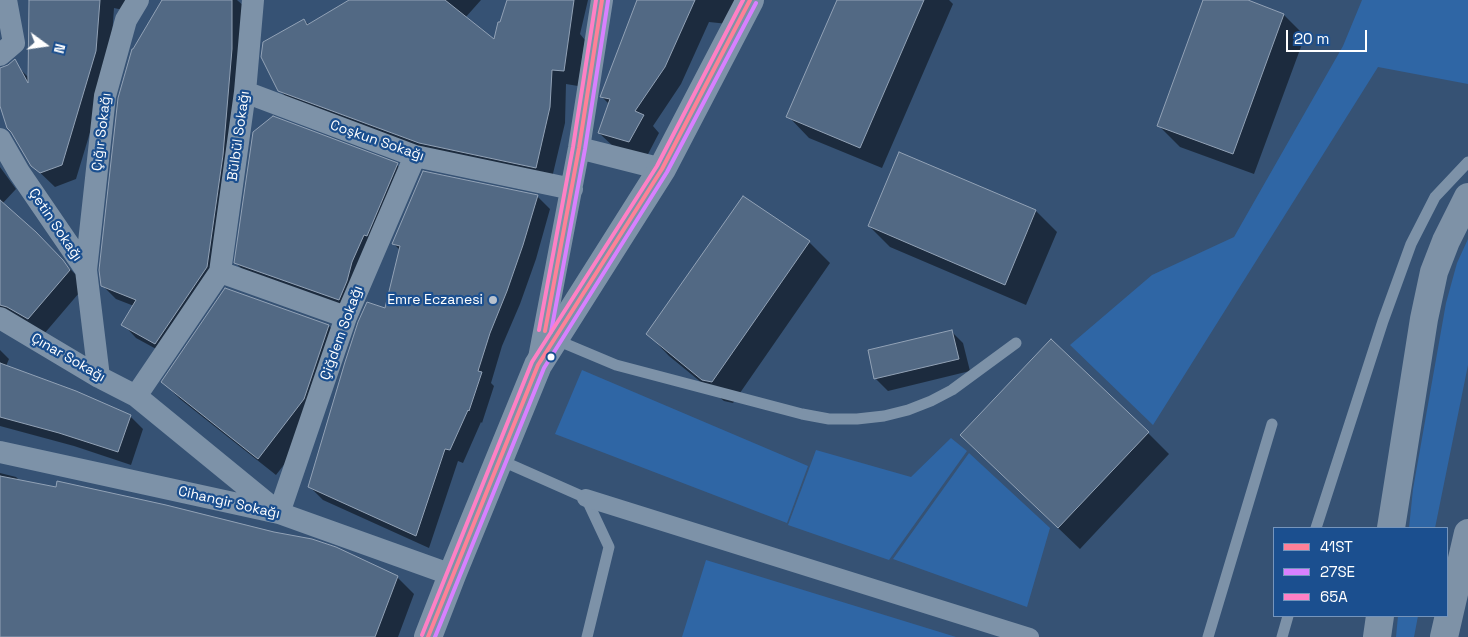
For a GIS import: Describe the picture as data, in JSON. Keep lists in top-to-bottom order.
{
  "streets": {
    "street": [
      "Çığır Sokağı",
      "Bülbül Sokağı",
      "Coşkun Sokağı",
      "Çetin Sokağı",
      "Çiğdem Sokağı",
      "Çınar Sokağı",
      "Cihangir Sokağı"
    ]
  },
  "crossings": [
    ["Çığır Sokağı", "Çetin Sokağı"],
    ["Bülbül Sokağı", "Coşkun Sokağı"],
    ["Bülbül Sokağı", "Çınar Sokağı"],
    ["Coşkun Sokağı", "Çiğdem Sokağı"],
    ["Çetin Sokağı", "Çınar Sokağı"],
    ["Çiğdem Sokağı", "Cihangir Sokağı"]
  ],
  "places": ["Emre Eczanesi"],
  "lines": ["transit line 41ST", "transit line 65A", "transit line 27SE"],
  "legend": ["41ST", "27SE", "65A"],
  "scale_bar": "20 m",
  "north": "right"
}
